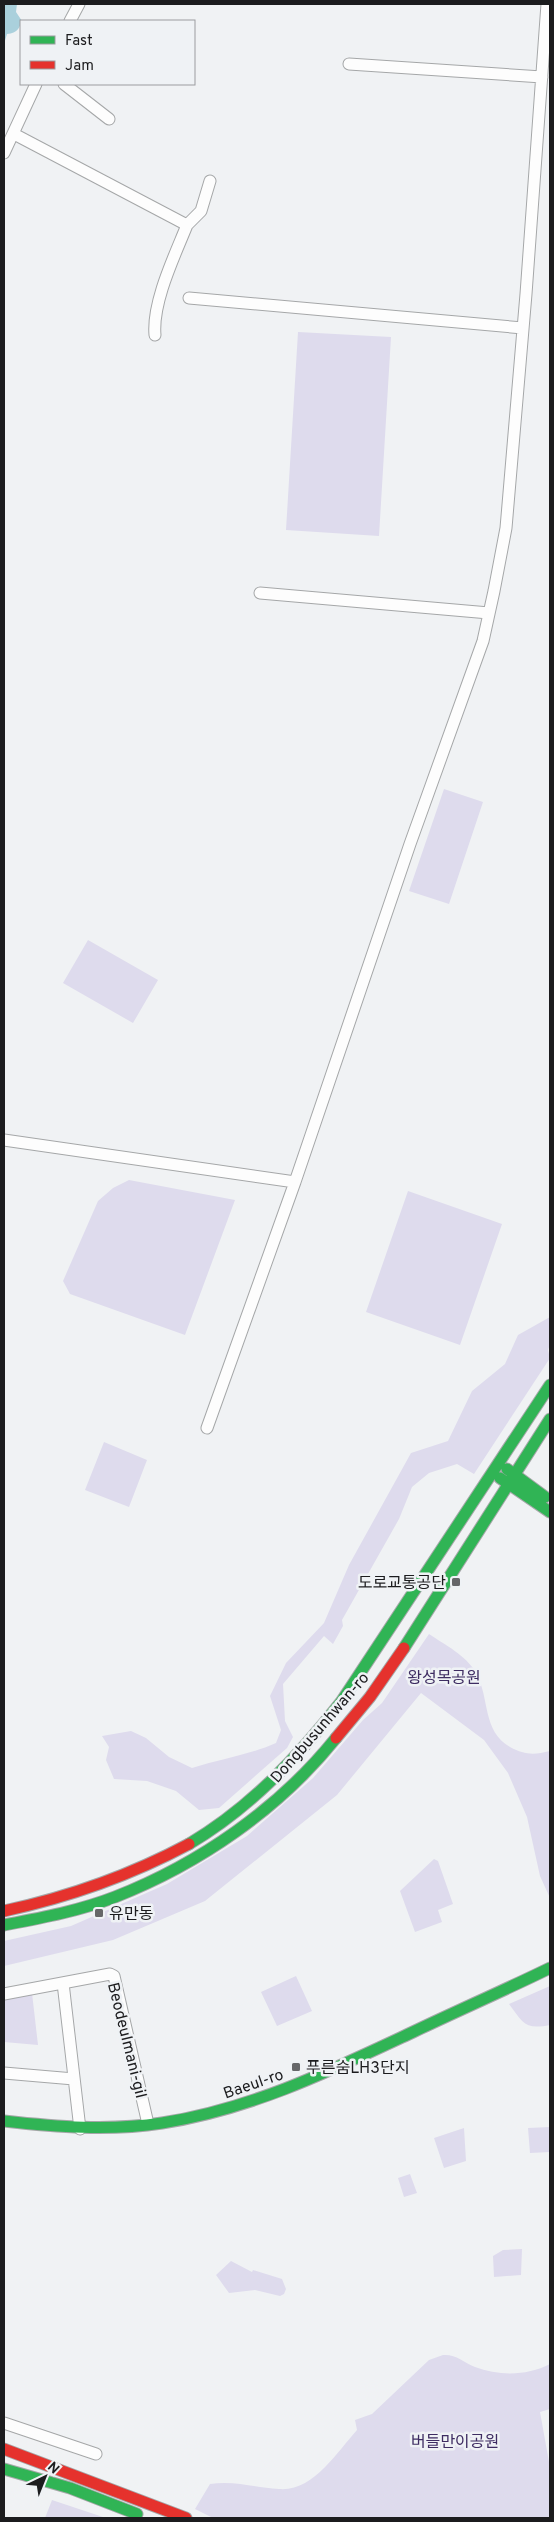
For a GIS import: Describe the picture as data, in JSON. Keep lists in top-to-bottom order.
{
  "streets": {
    "main road": ["Dongbusunhwan-ro", "Baeul-ro"],
    "street": ["Beodeulmani-gil"]
  },
  "crossings": [
    ["Beodeulmani-gil", "Baeul-ro"]
  ],
  "parks": ["왕성목공원", "버들만이공원"],
  "places": {
    "transit": ["도로교통공단", "유만동", "푸른숨LH3단지"]
  },
  "legend": ["Fast", "Jam"],
  "north": "top right"
}
